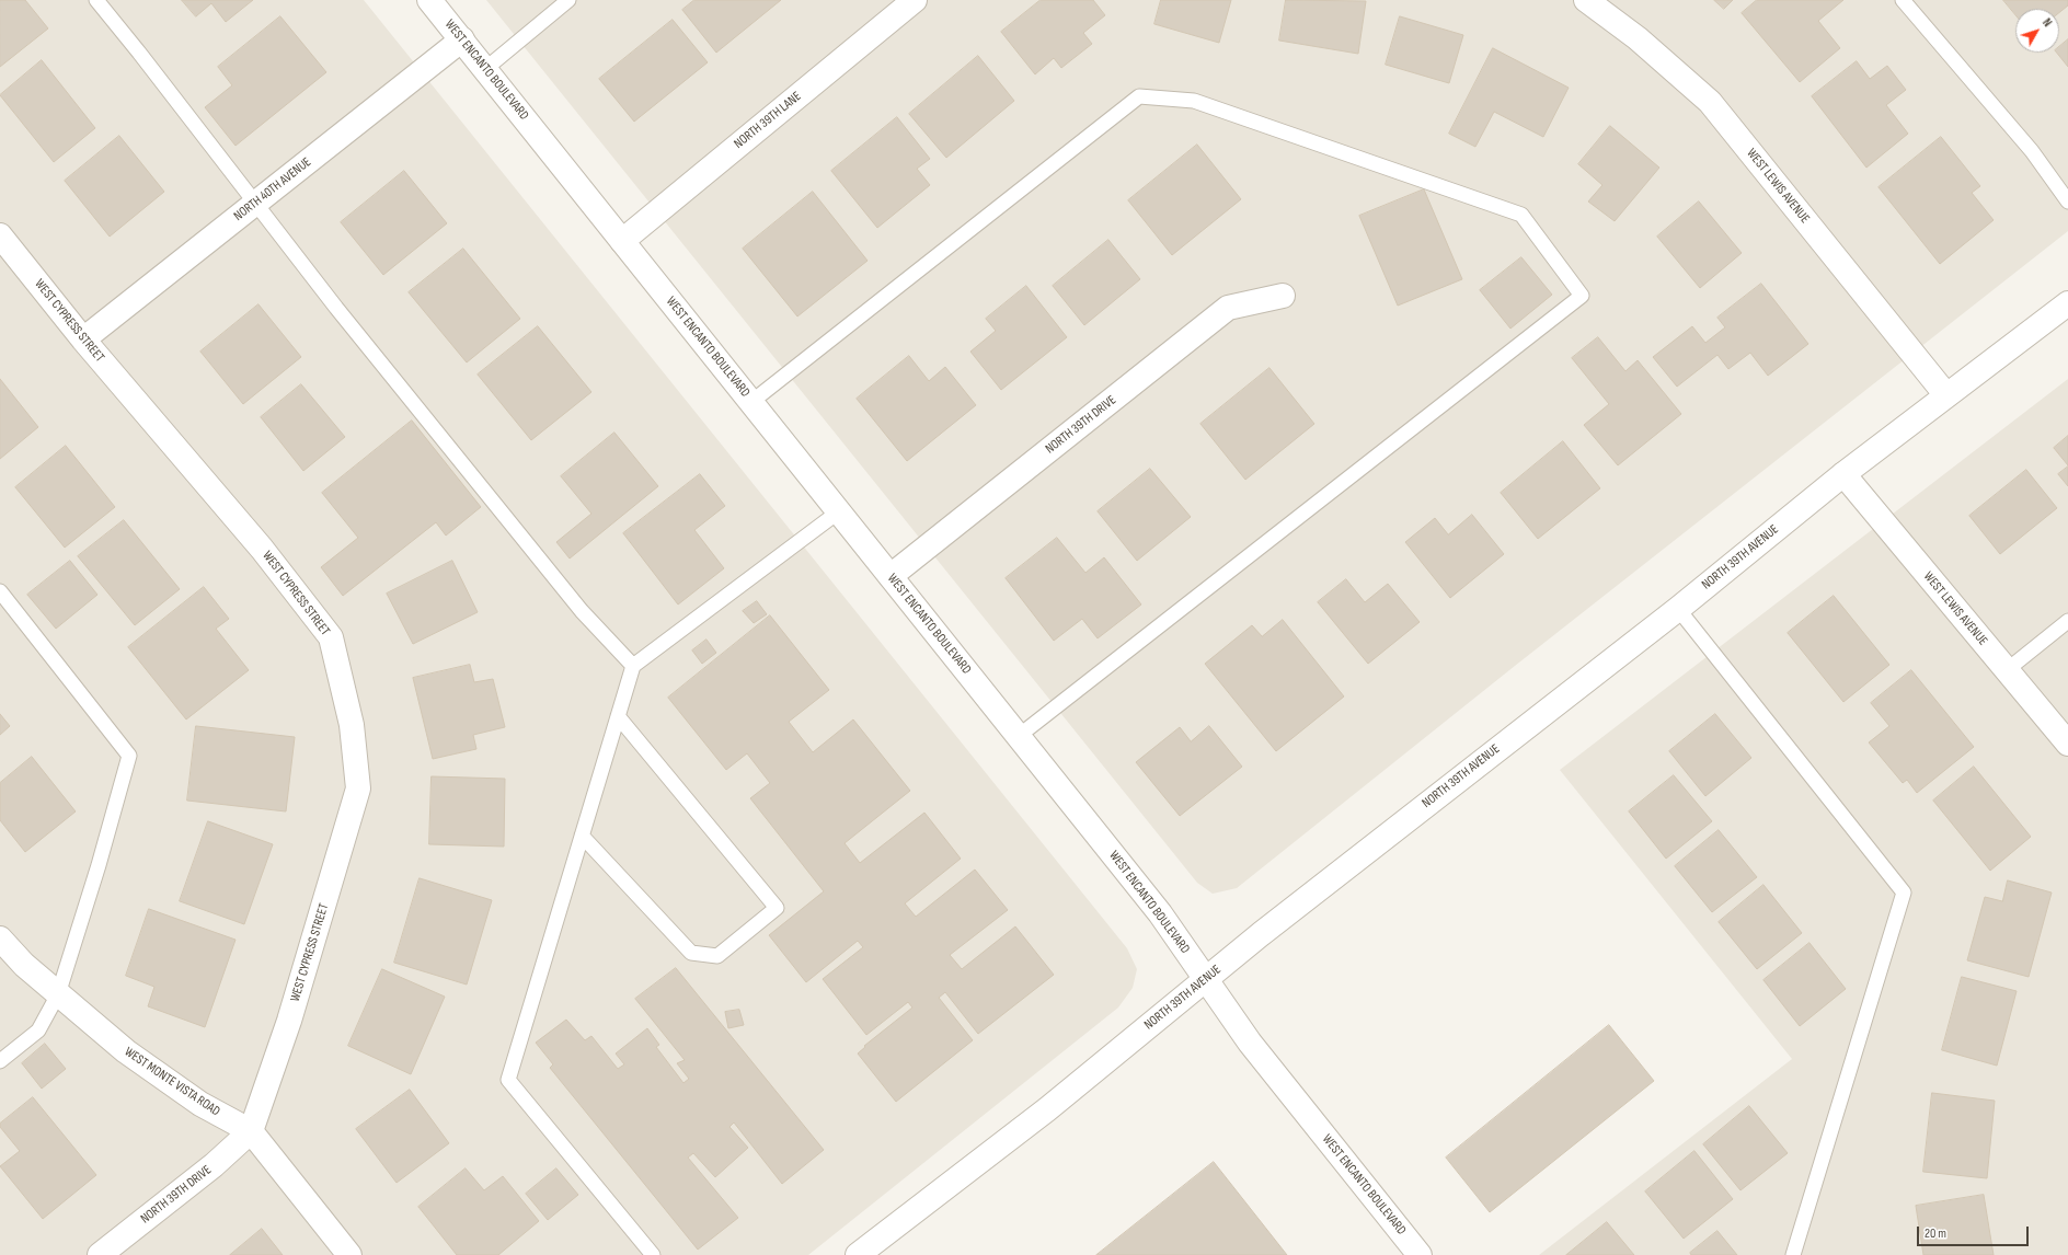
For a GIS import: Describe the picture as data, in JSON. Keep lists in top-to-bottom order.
{
  "streets": {
    "street": [
      "WEST ENCANTO BOULEVARD",
      "NORTH 39TH LANE",
      "WEST LEWIS AVENUE",
      "NORTH 40TH AVENUE",
      "WEST CYPRESS STREET",
      "NORTH 39TH DRIVE",
      "NORTH 39TH AVENUE",
      "WEST MONTE VISTA ROAD"
    ]
  },
  "crossings": [
    ["WEST ENCANTO BOULEVARD", "NORTH 39TH LANE"],
    ["WEST ENCANTO BOULEVARD", "NORTH 40TH AVENUE"],
    ["WEST ENCANTO BOULEVARD", "NORTH 39TH DRIVE"],
    ["WEST ENCANTO BOULEVARD", "NORTH 39TH AVENUE"],
    ["WEST LEWIS AVENUE", "NORTH 39TH AVENUE"],
    ["NORTH 40TH AVENUE", "WEST CYPRESS STREET"],
    ["WEST CYPRESS STREET", "NORTH 39TH DRIVE"],
    ["WEST CYPRESS STREET", "WEST MONTE VISTA ROAD"],
    ["NORTH 39TH DRIVE", "WEST MONTE VISTA ROAD"]
  ],
  "scale_bar": "20 m",
  "north": "top right"
}
